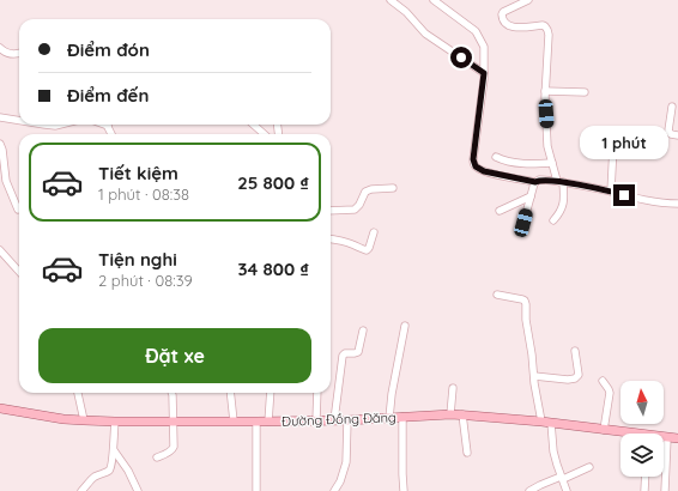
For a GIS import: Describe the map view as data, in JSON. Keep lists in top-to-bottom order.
{
  "streets": {
    "main road": ["Đường Đồng Đăng"]
  },
  "north": "top",
  "page": {
    "banner": ["Điểm đón", "Điểm đến"],
    "bubble": "1 phút",
    "list": [
      {
        "name": "Tiết kiệm",
        "note": "1 phút · 08:38",
        "value": "25 800 ₫"
      },
      {
        "name": "Tiện nghi",
        "note": "2 phút · 08:39",
        "value": "34 800 ₫"
      }
    ],
    "buttons": "Đặt xe"
  }
}
